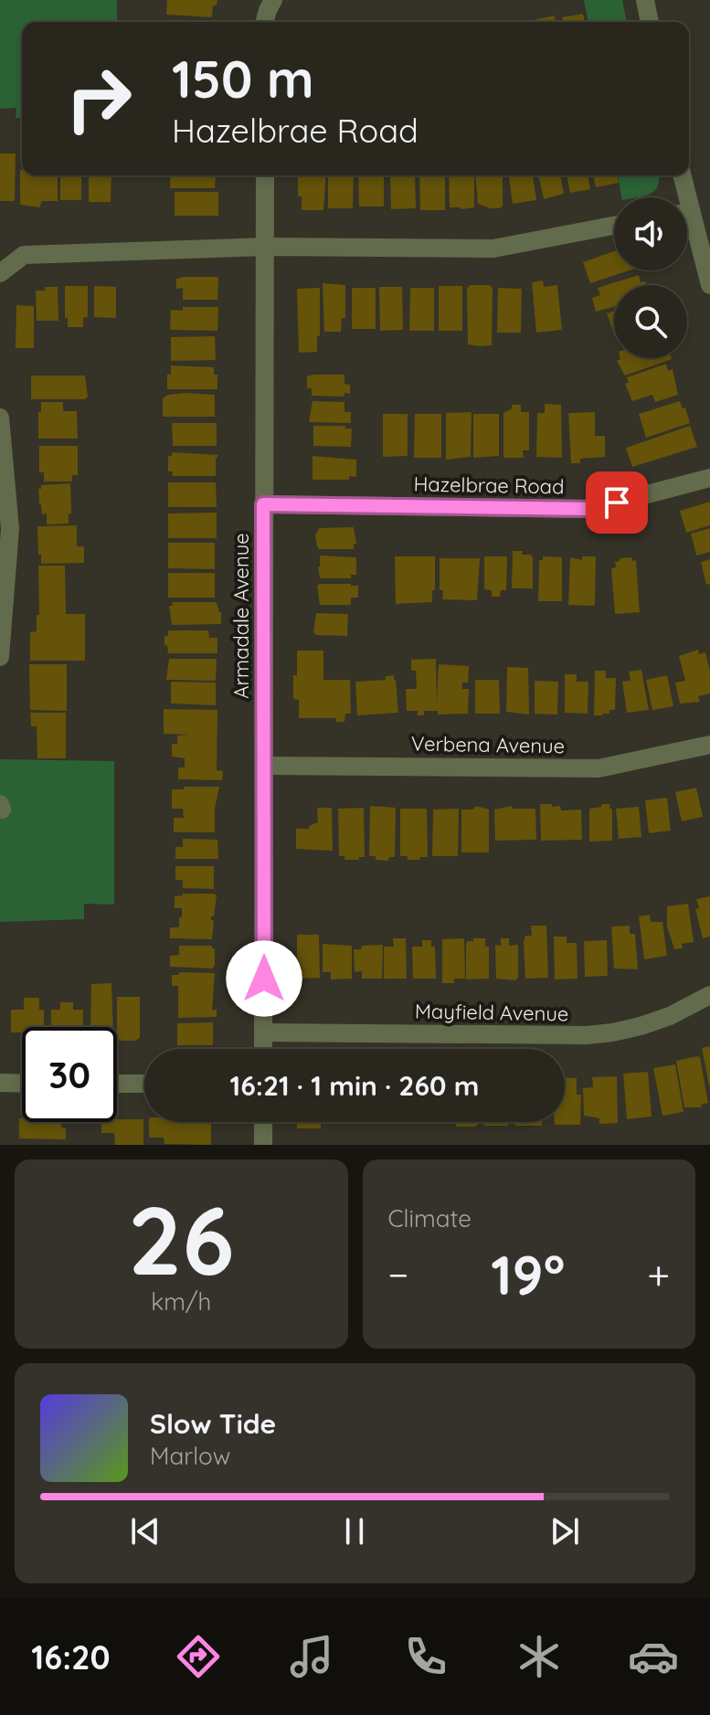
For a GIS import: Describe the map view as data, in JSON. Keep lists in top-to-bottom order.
{
  "streets": {
    "street": [
      "Hazelbrae Road",
      "Armadale Avenue",
      "Verbena Avenue",
      "Mayfield Avenue"
    ]
  },
  "crossings": [
    ["Hazelbrae Road", "Armadale Avenue"],
    ["Armadale Avenue", "Verbena Avenue"],
    ["Armadale Avenue", "Mayfield Avenue"]
  ],
  "page": {
    "turn": ["150 m", "Hazelbrae Road"],
    "limit": "30",
    "trip": "16:21 · 1 min · 260 m",
    "tile": [
      ["26", "km/h"],
      "Climate"
    ],
    "heat": ["−", "19°", "+"],
    "song": ["Slow Tide", "Marlow"],
    "tabs": "16:20"
  }
}
